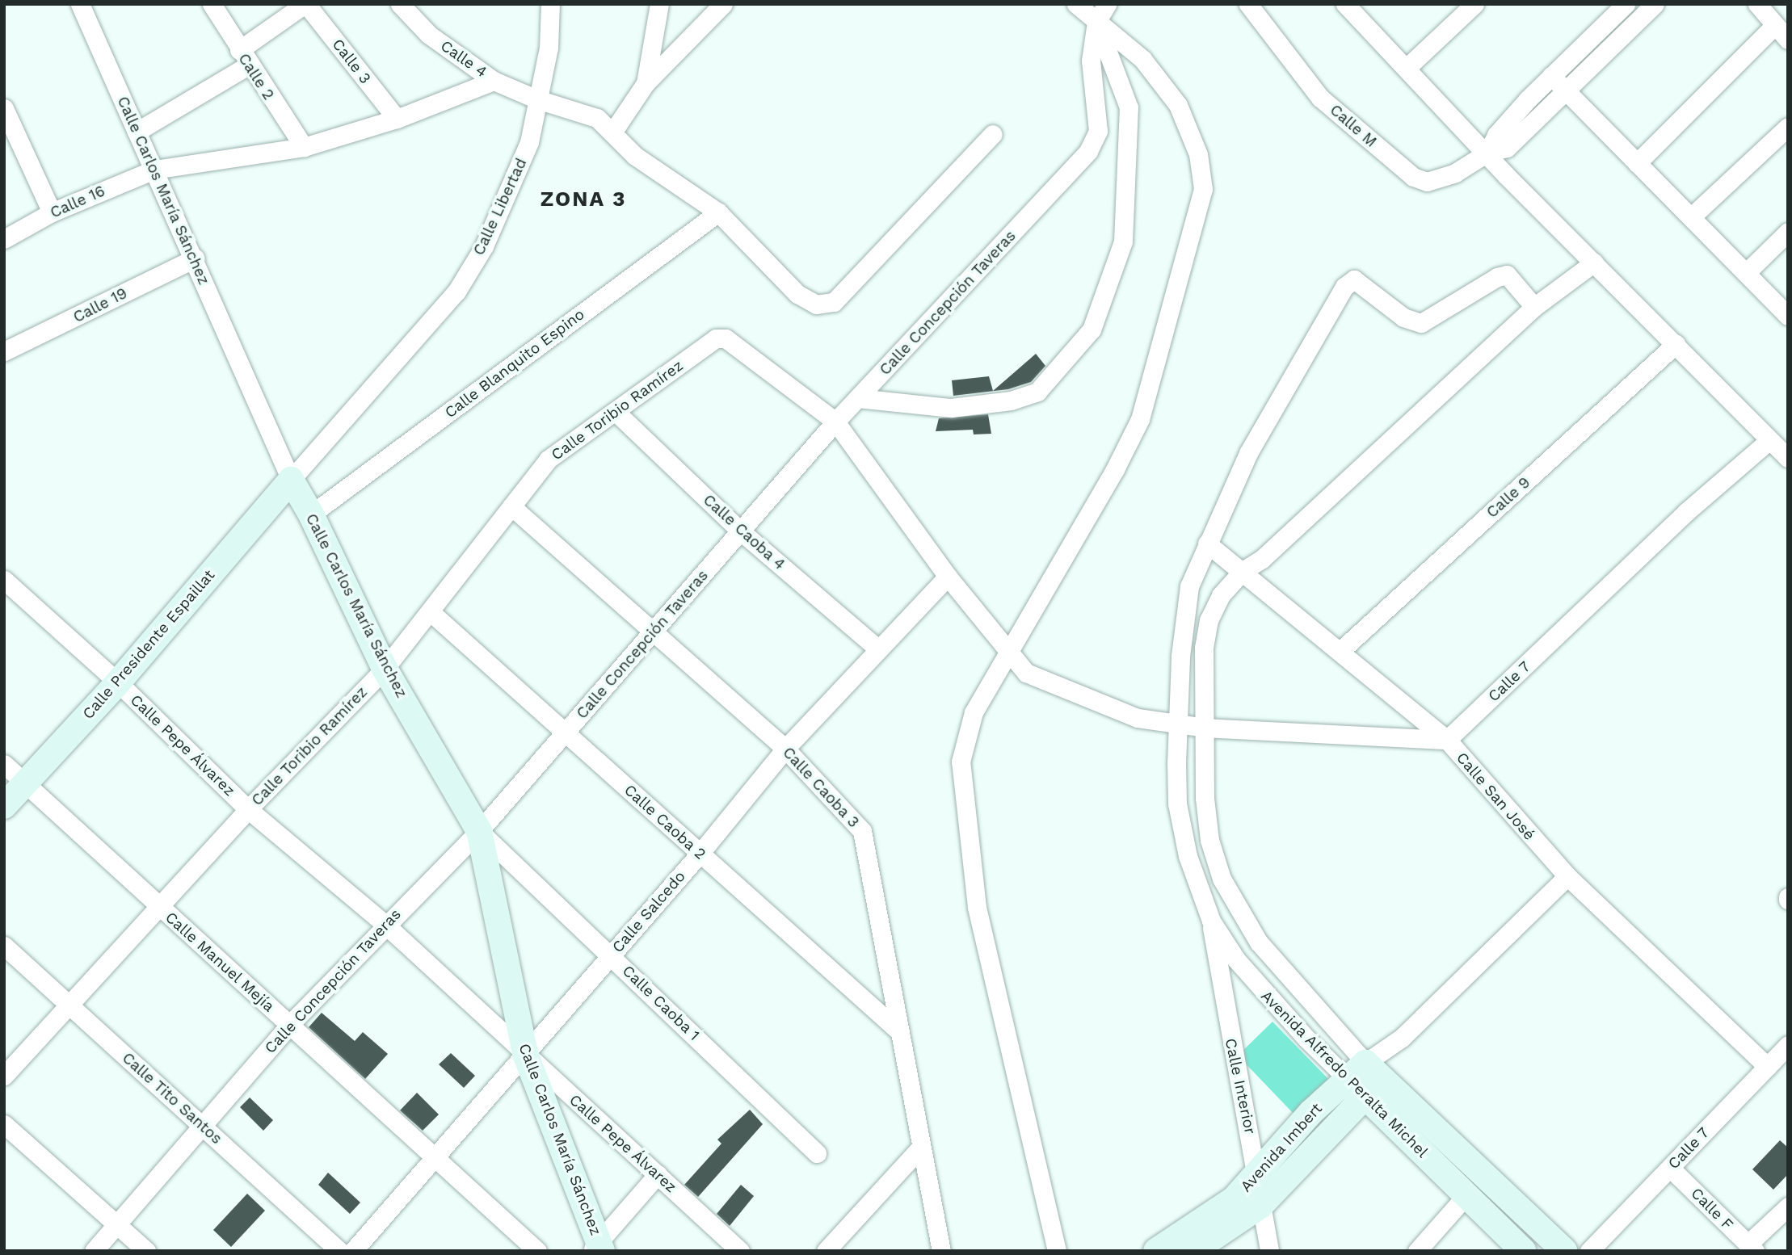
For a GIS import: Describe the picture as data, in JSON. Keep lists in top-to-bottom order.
{
  "streets": {
    "street": [
      "Calle 4",
      "Calle 3",
      "Calle 2",
      "Calle M",
      "Calle Carlos María Sánchez",
      "Calle 16",
      "Calle Libertad",
      "Calle Concepción Taveras",
      "Calle 19",
      "Calle Blanquito Espino",
      "Calle Toribio Ramírez",
      "Calle 9",
      "Calle Caoba 4",
      "Calle Presidente Espaillat",
      "Calle 7",
      "Calle Pepe Álvarez",
      "Calle Caoba 3",
      "Calle San José",
      "Calle Caoba 2",
      "Calle Salcedo",
      "Calle Manuel Mejía",
      "Calle Caoba 1",
      "Avenida Alfredo Peralta Michel",
      "Calle Interior",
      "Calle Tito Santos",
      "Avenida Imbert",
      "Calle F"
    ]
  },
  "crossings": [
    ["Calle 4", "Calle 16"],
    ["Calle 4", "Calle Libertad"],
    ["Calle 4", "Calle Blanquito Espino"],
    ["Calle 3", "Calle 16"],
    ["Calle 2", "Calle 16"],
    ["Calle Carlos María Sánchez", "Calle 16"],
    ["Calle Carlos María Sánchez", "Calle Libertad"],
    ["Calle Carlos María Sánchez", "Calle Concepción Taveras"],
    ["Calle Carlos María Sánchez", "Calle 19"],
    ["Calle Carlos María Sánchez", "Calle Blanquito Espino"],
    ["Calle Carlos María Sánchez", "Calle Toribio Ramírez"],
    ["Calle Carlos María Sánchez", "Calle Presidente Espaillat"],
    ["Calle Carlos María Sánchez", "Calle Pepe Álvarez"],
    ["Calle Carlos María Sánchez", "Calle Salcedo"],
    ["Calle Carlos María Sánchez", "Calle Caoba 1"],
    ["Calle Libertad", "Calle Presidente Espaillat"],
    ["Calle Concepción Taveras", "Calle Toribio Ramírez"],
    ["Calle Concepción Taveras", "Calle Caoba 4"],
    ["Calle Concepción Taveras", "Calle Pepe Álvarez"],
    ["Calle Concepción Taveras", "Calle Caoba 3"],
    ["Calle Concepción Taveras", "Calle Caoba 2"],
    ["Calle Concepción Taveras", "Calle Manuel Mejía"],
    ["Calle Concepción Taveras", "Calle Caoba 1"],
    ["Calle Concepción Taveras", "Calle Tito Santos"],
    ["Calle Toribio Ramírez", "Calle Caoba 4"],
    ["Calle Toribio Ramírez", "Calle Pepe Álvarez"],
    ["Calle Toribio Ramírez", "Calle Caoba 3"],
    ["Calle Toribio Ramírez", "Calle Caoba 2"],
    ["Calle Toribio Ramírez", "Calle Manuel Mejía"],
    ["Calle Toribio Ramírez", "Calle Tito Santos"],
    ["Calle 9", "Calle San José"],
    ["Calle Caoba 4", "Calle Salcedo"],
    ["Calle Presidente Espaillat", "Calle Pepe Álvarez"],
    ["Calle Presidente Espaillat", "Calle Manuel Mejía"],
    ["Calle 7", "Calle San José"],
    ["Calle 7", "Calle F"],
    ["Calle Pepe Álvarez", "Calle Salcedo"],
    ["Calle Caoba 3", "Calle Caoba 2"],
    ["Calle Caoba 3", "Calle Salcedo"],
    ["Calle San José", "Avenida Alfredo Peralta Michel"],
    ["Calle San José", "Avenida Imbert"],
    ["Calle Caoba 2", "Calle Salcedo"],
    ["Calle Salcedo", "Calle Manuel Mejía"],
    ["Calle Salcedo", "Calle Caoba 1"],
    ["Avenida Alfredo Peralta Michel", "Calle Interior"],
    ["Avenida Alfredo Peralta Michel", "Avenida Imbert"],
    ["Calle Interior", "Avenida Imbert"]
  ],
  "districts": ["ZONA 3"]
}
